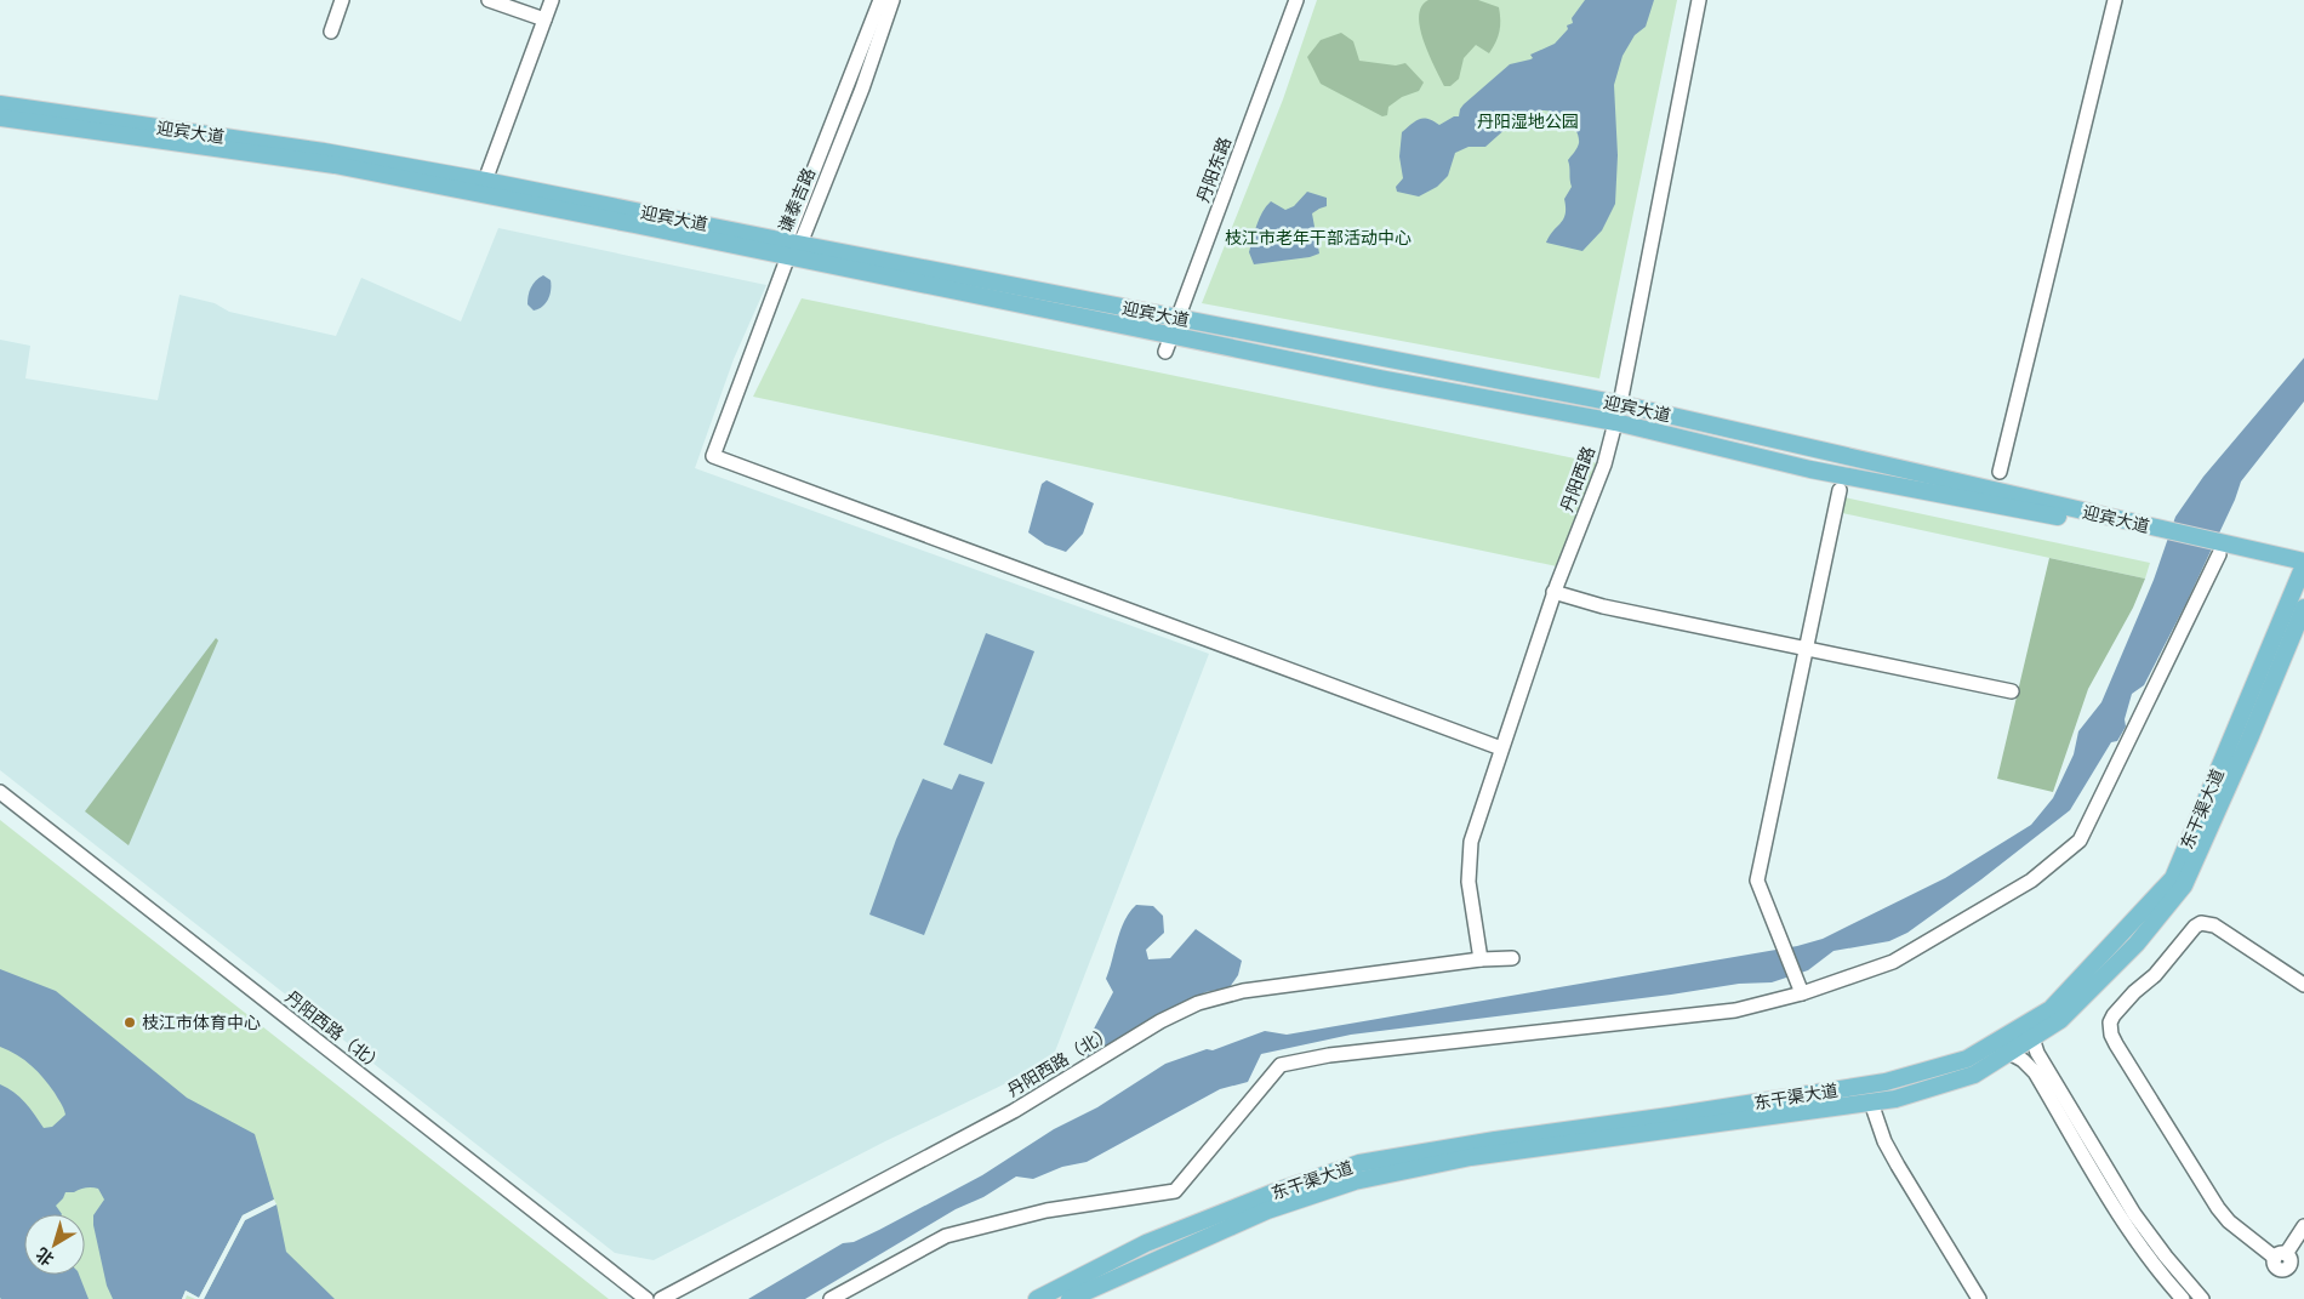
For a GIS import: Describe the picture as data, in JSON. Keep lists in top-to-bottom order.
{
  "streets": {
    "main road": ["迎宾大道", "东干渠大道"],
    "street": [
      "丹阳东路",
      "谦泰吉路",
      "丹阳西路",
      "丹阳西路（北）"
    ]
  },
  "crossings": [
    ["迎宾大道", "丹阳东路"],
    ["迎宾大道", "谦泰吉路"],
    ["迎宾大道", "丹阳西路"],
    ["迎宾大道", "东干渠大道"],
    ["丹阳西路", "丹阳西路（北）"]
  ],
  "parks": ["丹阳湿地公园", "枝江市老年干部活动中心"],
  "places": ["枝江市体育中心"],
  "north": "bottom left"
}
